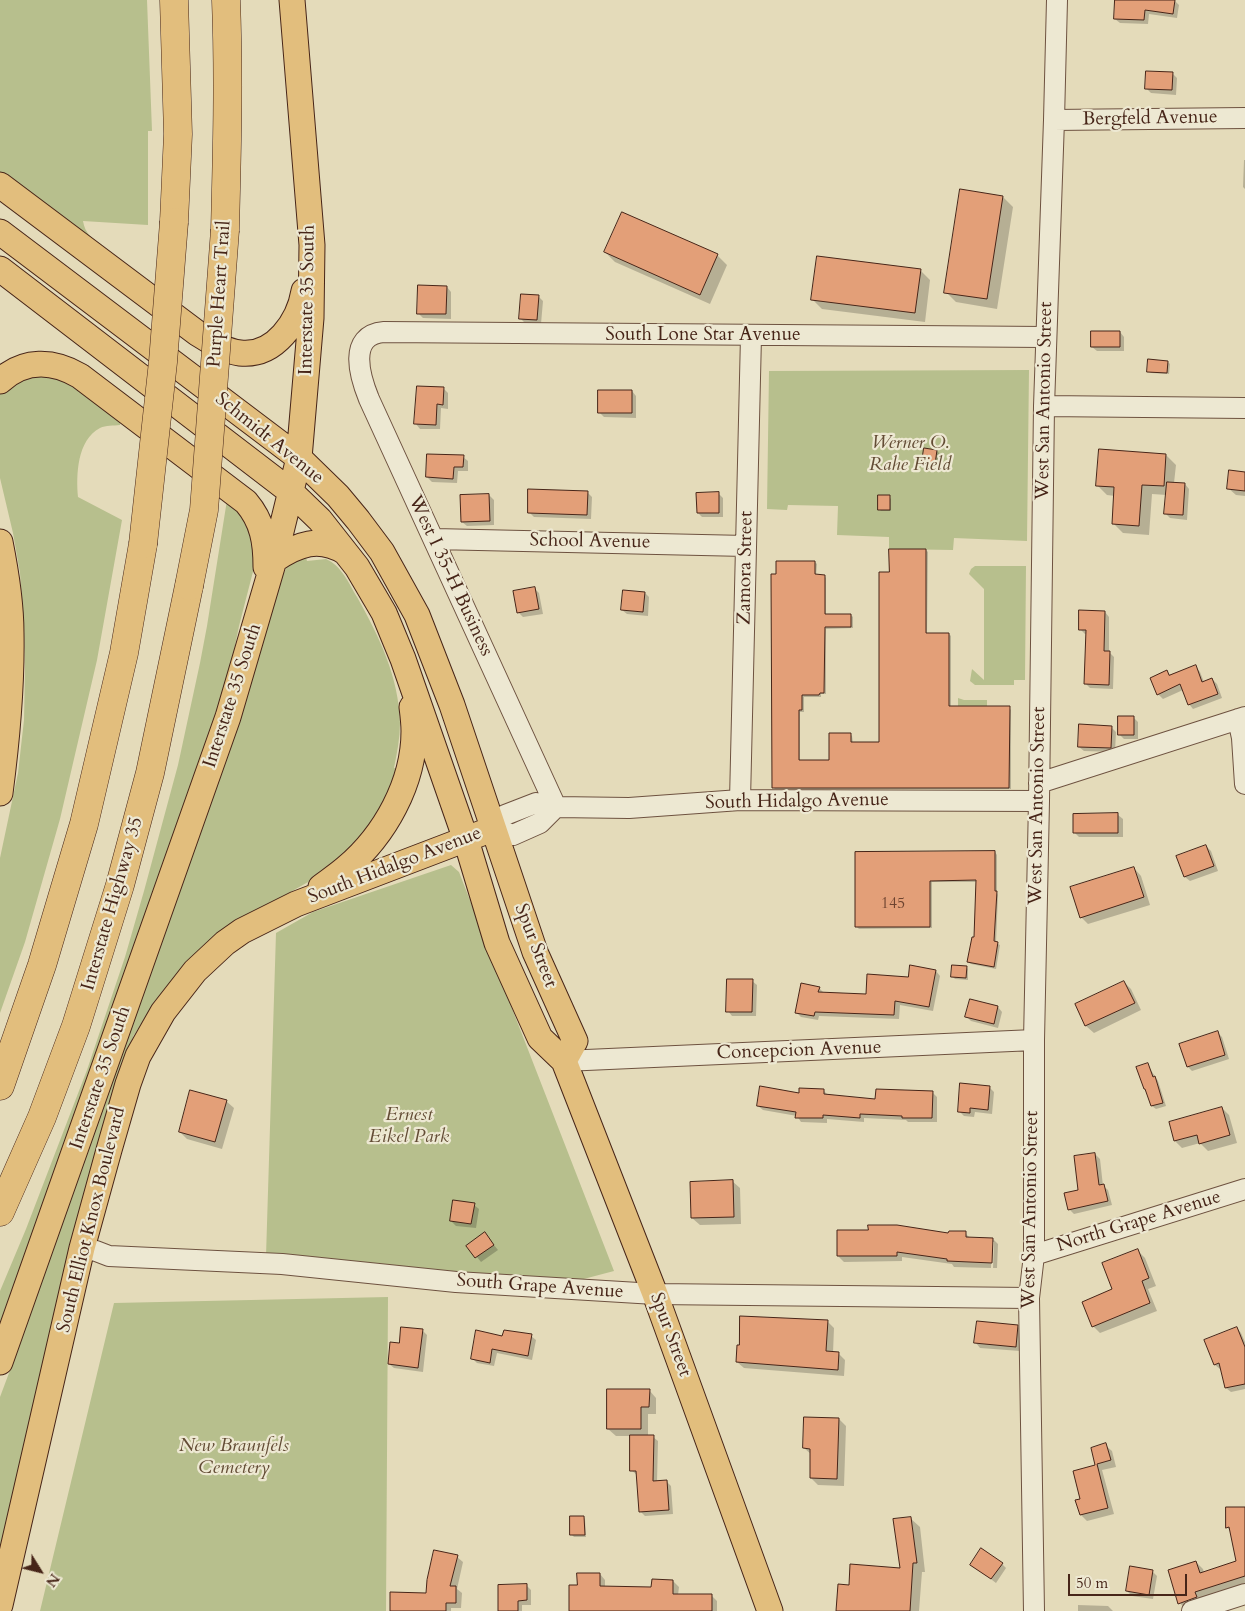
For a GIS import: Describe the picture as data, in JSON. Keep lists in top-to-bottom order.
{
  "streets": {
    "highway": ["Purple Heart Trail", "Interstate Highway 35"],
    "main road": [
      "Interstate 35 South",
      "Schmidt Avenue",
      "South Hidalgo Avenue",
      "Spur Street",
      "South Elliot Knox Boulevard"
    ],
    "street": [
      "Bergfeld Avenue",
      "South Lone Star Avenue",
      "West San Antonio Street",
      "School Avenue",
      "Zamora Street",
      "West I 35-H Business",
      "Concepcion Avenue",
      "North Grape Avenue",
      "South Grape Avenue"
    ]
  },
  "crossings": [
    ["Bergfeld Avenue", "West San Antonio Street"],
    ["Purple Heart Trail", "Interstate Highway 35"],
    ["Interstate 35 South", "Schmidt Avenue"],
    ["South Lone Star Avenue", "West San Antonio Street"],
    ["South Lone Star Avenue", "Zamora Street"],
    ["South Lone Star Avenue", "West I 35-H Business"],
    ["West San Antonio Street", "South Hidalgo Avenue"],
    ["West San Antonio Street", "Concepcion Avenue"],
    ["West San Antonio Street", "North Grape Avenue"],
    ["West San Antonio Street", "South Grape Avenue"],
    ["Schmidt Avenue", "South Hidalgo Avenue"],
    ["Schmidt Avenue", "Spur Street"],
    ["School Avenue", "Zamora Street"],
    ["School Avenue", "West I 35-H Business"],
    ["Zamora Street", "South Hidalgo Avenue"],
    ["West I 35-H Business", "South Hidalgo Avenue"],
    ["South Hidalgo Avenue", "Spur Street"],
    ["South Hidalgo Avenue", "South Elliot Knox Boulevard"],
    ["Spur Street", "Concepcion Avenue"],
    ["Spur Street", "South Grape Avenue"],
    ["South Elliot Knox Boulevard", "South Grape Avenue"]
  ],
  "parks": ["Werner O. Rahe Field", "Ernest Eikel Park", "New Braunfels Cemetery"],
  "house_numbers": ["145"],
  "scale_bar": "50 m",
  "north": "bottom right"
}
